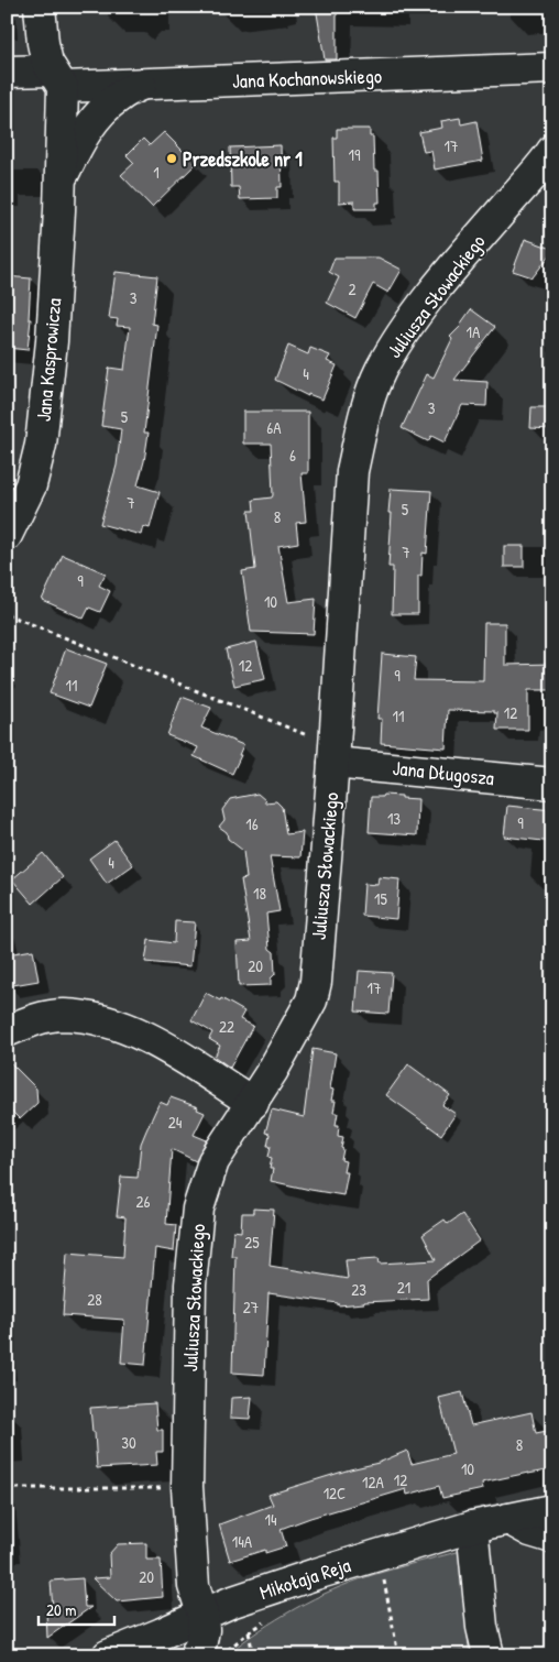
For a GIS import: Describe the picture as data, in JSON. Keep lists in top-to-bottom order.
{
  "streets": {
    "street": [
      "Jana Kochanowskiego",
      "Juliusza Słowackiego",
      "Jana Kasprowicza",
      "Jana Długosza",
      "Mikołaja Reja"
    ]
  },
  "crossings": [
    ["Jana Kochanowskiego", "Jana Kasprowicza"],
    ["Juliusza Słowackiego", "Jana Długosza"],
    ["Juliusza Słowackiego", "Mikołaja Reja"]
  ],
  "places": ["Przedszkole nr 1"],
  "house_numbers": [
    "17",
    "19",
    "1",
    "2",
    "3",
    "1A",
    "4",
    "3",
    "5",
    "6A",
    "6",
    "7",
    "5",
    "8",
    "7",
    "9",
    "10",
    "12",
    "9",
    "11",
    "12",
    "11",
    "13",
    "9",
    "16",
    "4",
    "18",
    "15",
    "20",
    "17",
    "22",
    "24",
    "26",
    "25",
    "21",
    "23",
    "28",
    "27",
    "30",
    "8",
    "10",
    "12",
    "12A",
    "12C",
    "14",
    "14A",
    "20"
  ],
  "scale_bar": "20 m"
}
